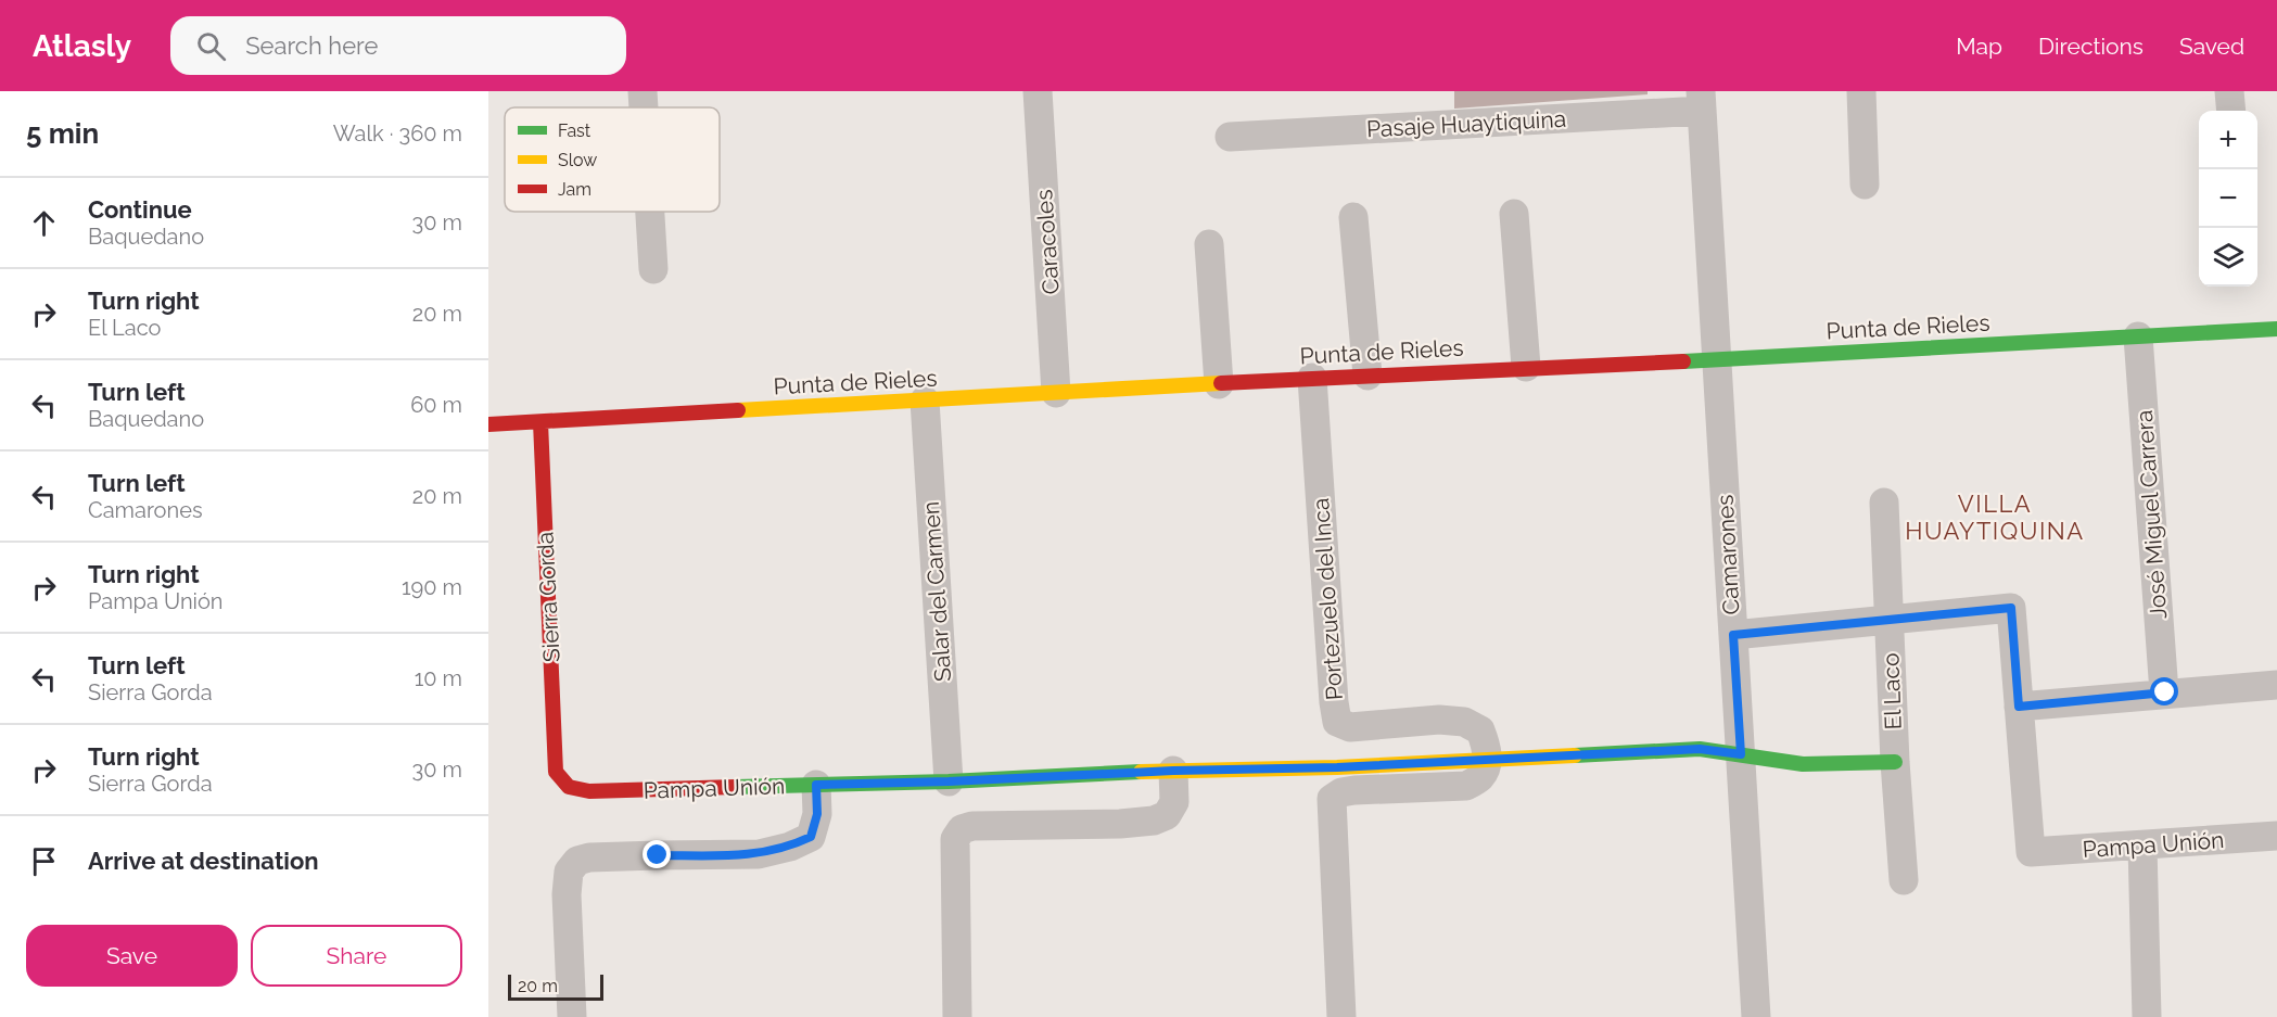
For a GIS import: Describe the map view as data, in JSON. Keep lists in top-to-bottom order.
{
  "streets": {
    "street": [
      "Pasaje Huaytiquina",
      "Caracoles",
      "Punta de Rieles",
      "José Miguel Carrera",
      "Camarones",
      "Salar del Carmen",
      "Sierra Gorda",
      "Portezuelo del Inca",
      "El Laco",
      "Pampa Unión"
    ]
  },
  "crossings": [
    ["Pasaje Huaytiquina", "Camarones"],
    ["Caracoles", "Punta de Rieles"],
    ["Punta de Rieles", "José Miguel Carrera"],
    ["Punta de Rieles", "Camarones"],
    ["Punta de Rieles", "Salar del Carmen"],
    ["Punta de Rieles", "Sierra Gorda"],
    ["Punta de Rieles", "Portezuelo del Inca"],
    ["Camarones", "Pampa Unión"],
    ["Salar del Carmen", "Pampa Unión"],
    ["Sierra Gorda", "Pampa Unión"],
    ["Portezuelo del Inca", "Pampa Unión"],
    ["El Laco", "Pampa Unión"]
  ],
  "districts": ["VILLA HUAYTIQUINA"],
  "legend": ["Fast", "Slow", "Jam"],
  "scale_bar": "20 m",
  "page": {
    "header": "Atlasly",
    "search": "Search here",
    "nav": ["Map", "Directions", "Saved"],
    "heading": ["5 min", "Walk · 360 m"],
    "map_buttons": ["+", "−"],
    "list": [
      ["Continue", "Baquedano", "30 m"],
      ["Turn right", "El Laco", "20 m"],
      ["Turn left", "Baquedano", "60 m"],
      ["Turn left", "Camarones", "20 m"],
      ["Turn right", "Pampa Unión", "190 m"],
      ["Turn left", "Sierra Gorda", "10 m"],
      ["Turn right", "Sierra Gorda", "30 m"],
      "Arrive at destination"
    ],
    "buttons": ["Save", "Share"],
    "scale": "20 m"
  }
}
